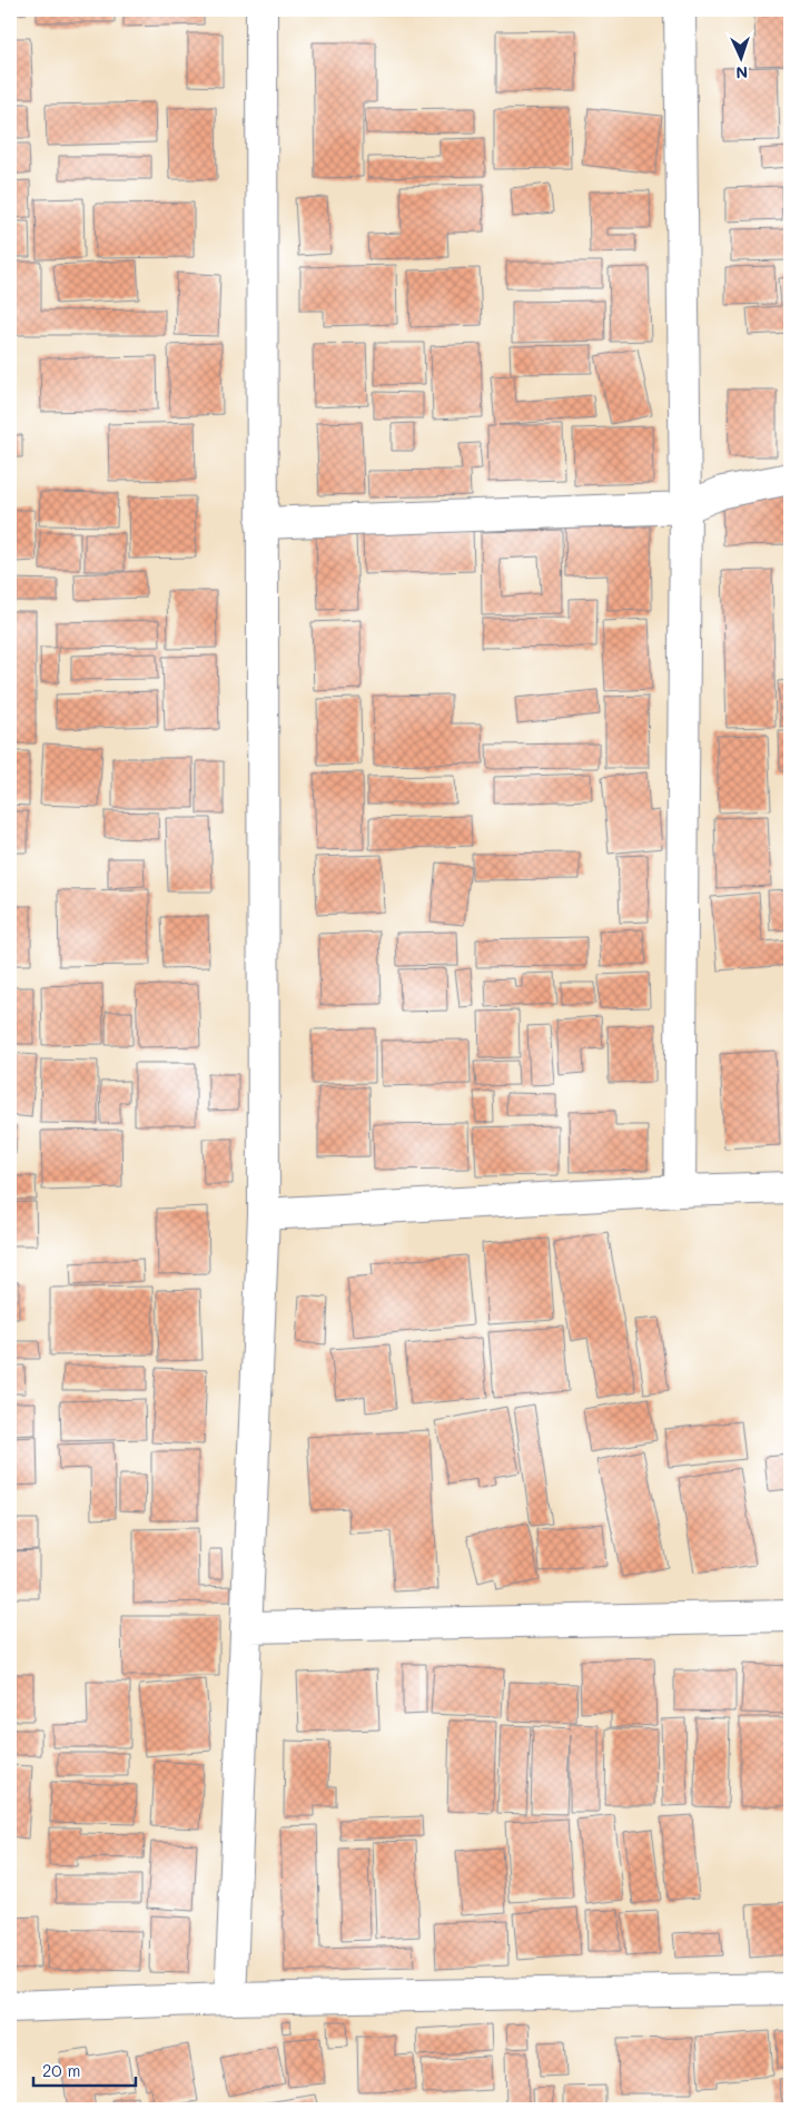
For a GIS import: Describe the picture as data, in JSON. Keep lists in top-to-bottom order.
{
  "scale_bar": "20 m",
  "north": "bottom"
}
